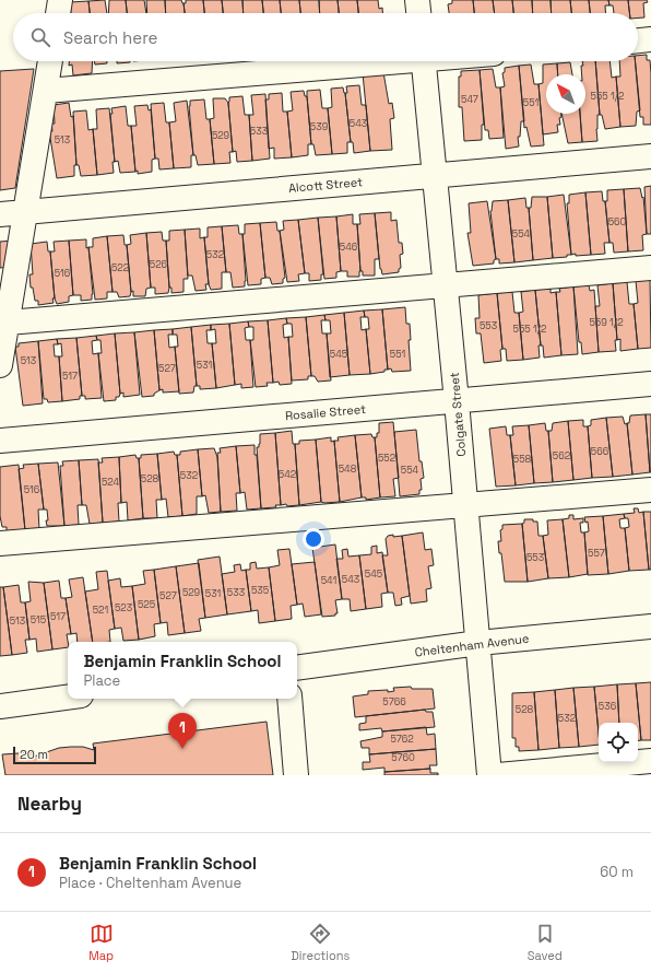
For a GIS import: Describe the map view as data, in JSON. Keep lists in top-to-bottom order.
{
  "streets": {
    "street": [
      "Alcott Street",
      "Rosalie Street",
      "Colgate Street",
      "Cheltenham Avenue"
    ]
  },
  "crossings": [
    ["Alcott Street", "Colgate Street"],
    ["Rosalie Street", "Colgate Street"],
    ["Colgate Street", "Cheltenham Avenue"]
  ],
  "house_numbers": [
    "555 1/2",
    "547",
    "551",
    "543",
    "539",
    "533",
    "529",
    "513",
    "560",
    "554",
    "546",
    "532",
    "526",
    "522",
    "516",
    "559 1/2",
    "553",
    "555 1/2",
    "545",
    "551",
    "513",
    "531",
    "527",
    "517",
    "566",
    "562",
    "552",
    "558",
    "548",
    "554",
    "542",
    "532",
    "528",
    "524",
    "516",
    "557",
    "553",
    "545",
    "543",
    "541",
    "535",
    "529",
    "533",
    "531",
    "527",
    "525",
    "523",
    "521",
    "517",
    "515",
    "513",
    "5766",
    "536",
    "528",
    "532",
    "5762",
    "5760"
  ],
  "scale_bar": "20 m",
  "north": "top left",
  "page": {
    "search": "Search here",
    "popup": ["Benjamin Franklin School", "Place"],
    "pins": "1",
    "scale": "20 m",
    "heading": "Nearby",
    "list": [
      {
        "mark": "1",
        "name": "Benjamin Franklin School",
        "note": "Place · Cheltenham Avenue",
        "value": "60 m"
      }
    ],
    "nav": ["Map", "Directions", "Saved"]
  }
}
